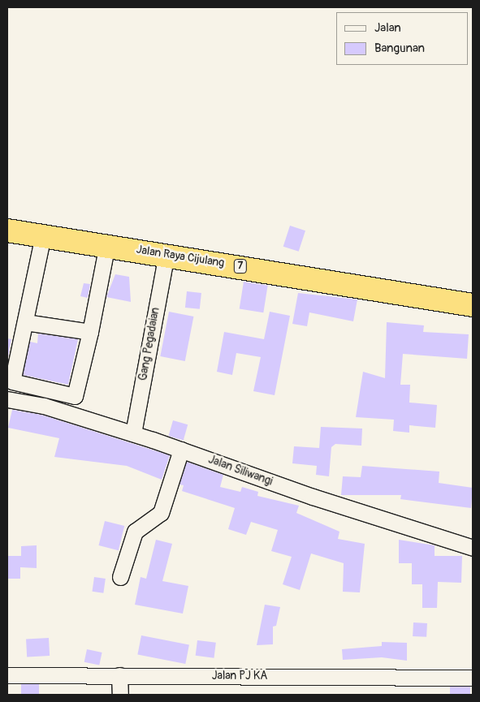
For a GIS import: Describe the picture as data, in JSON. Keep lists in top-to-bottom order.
{
  "streets": {
    "highway": ["Jalan Raya Cijulang", "7"],
    "street": ["Gang Pegadaian", "Jalan Siliwangi", "Jalan PJ KA"]
  },
  "crossings": [
    ["Jalan Raya Cijulang", "Gang Pegadaian"],
    ["Gang Pegadaian", "Jalan Siliwangi"]
  ],
  "legend": ["Jalan", "Bangunan"]
}
